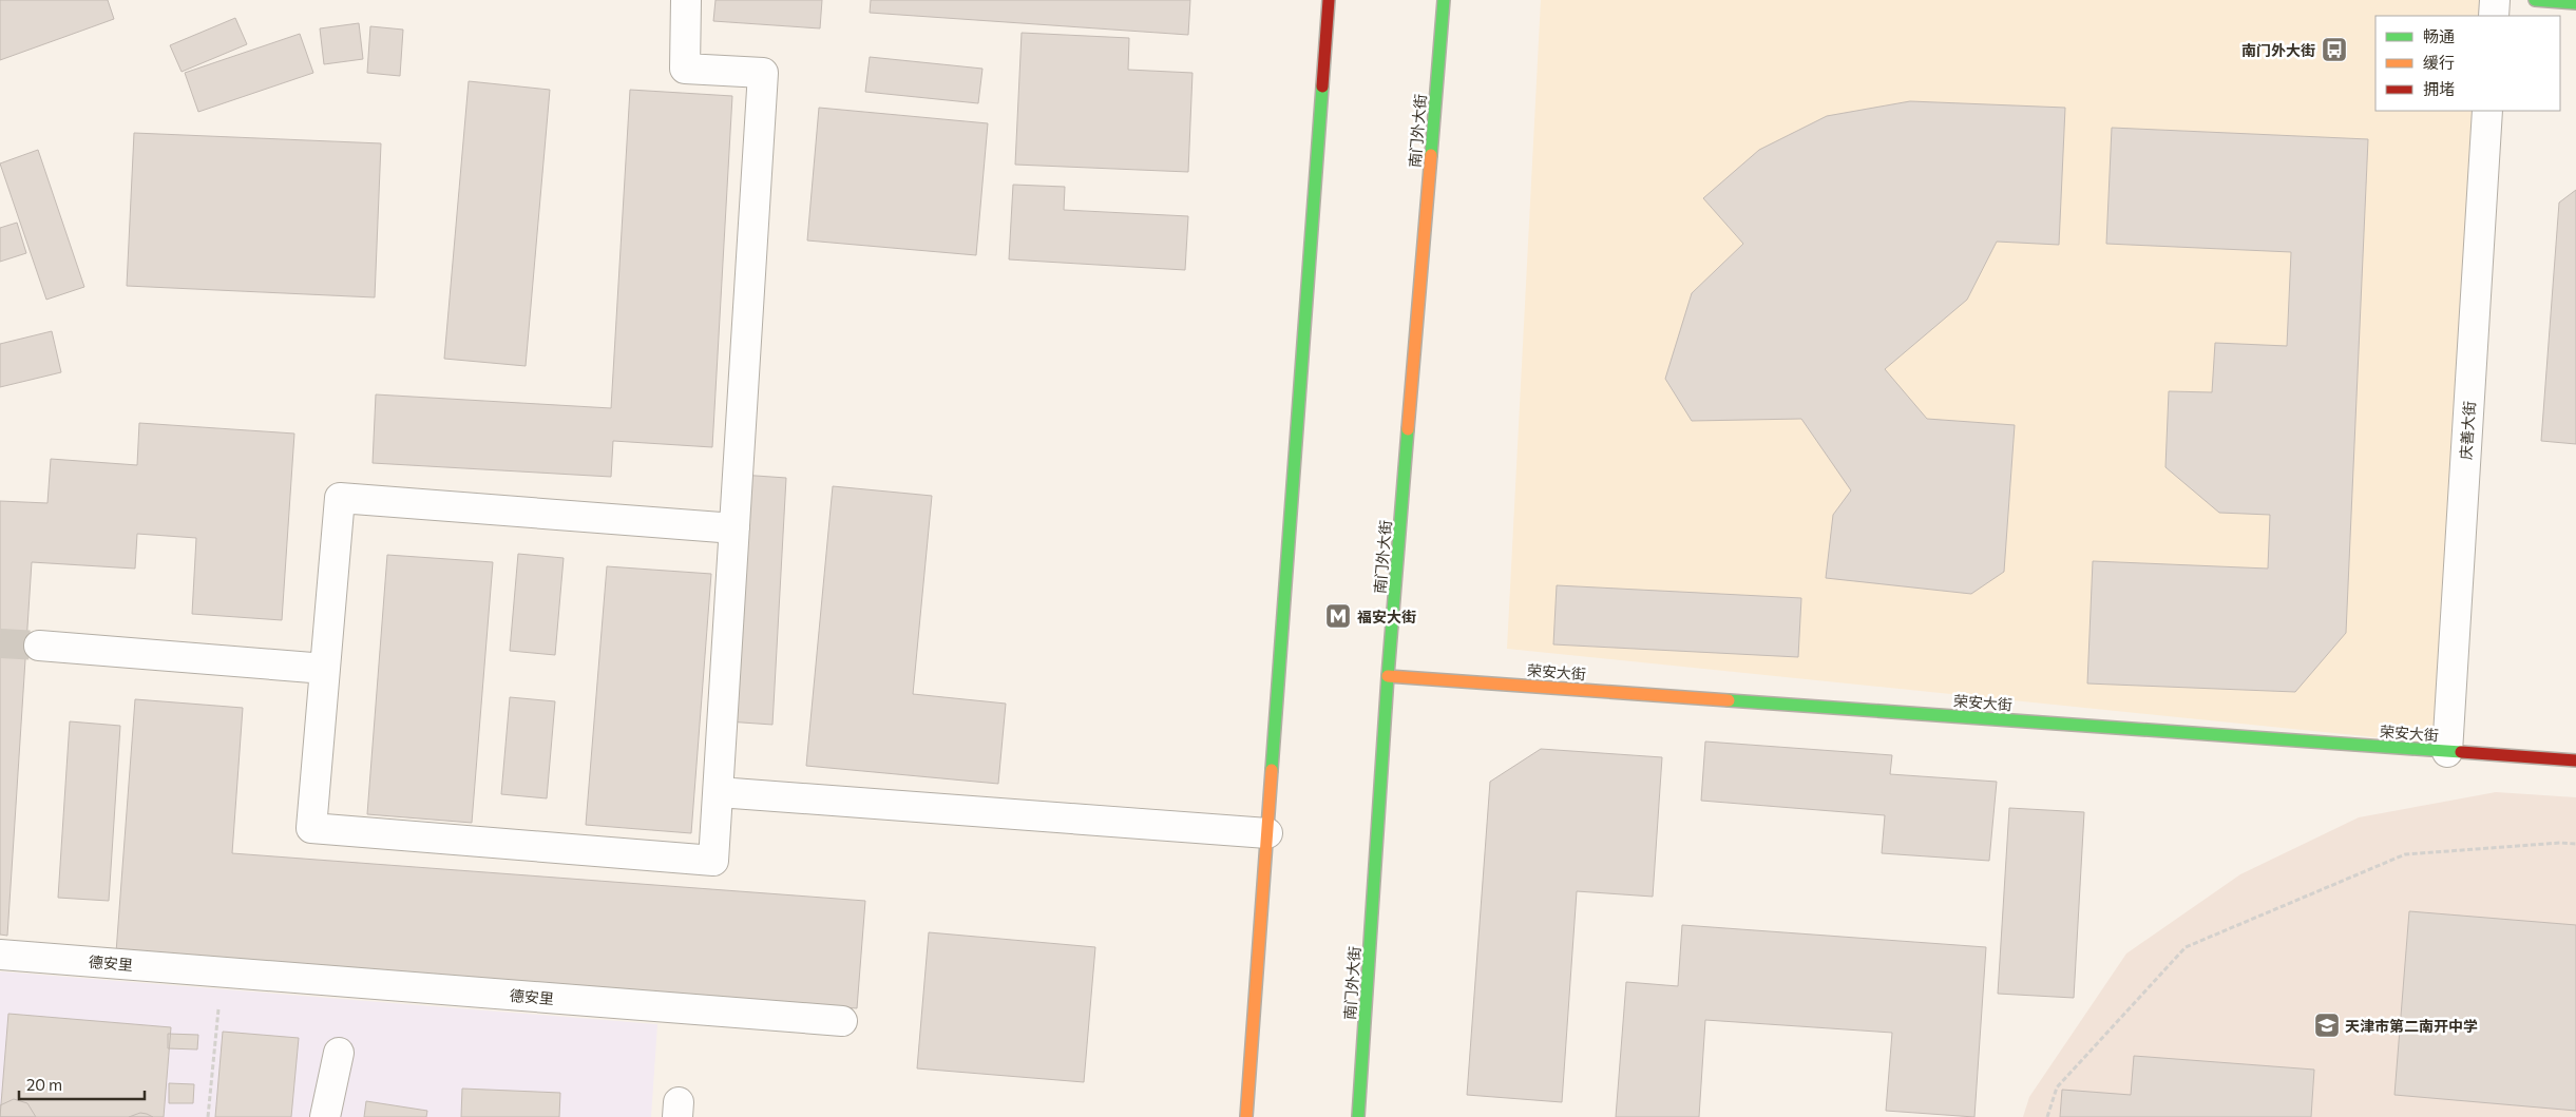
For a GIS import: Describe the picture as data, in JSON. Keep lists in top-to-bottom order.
{
  "streets": {
    "main road": ["南门外大街", "荣安大街"],
    "street": ["庆善大街", "德安里"]
  },
  "crossings": [
    ["南门外大街", "荣安大街"],
    ["庆善大街", "荣安大街"]
  ],
  "places": {
    "bus stop": ["南门外大街"],
    "metro station": ["福安大街"],
    "school or university": ["天津市第二南开中学"]
  },
  "legend": ["畅通", "缓行", "拥堵"],
  "scale_bar": "20 m"
}
